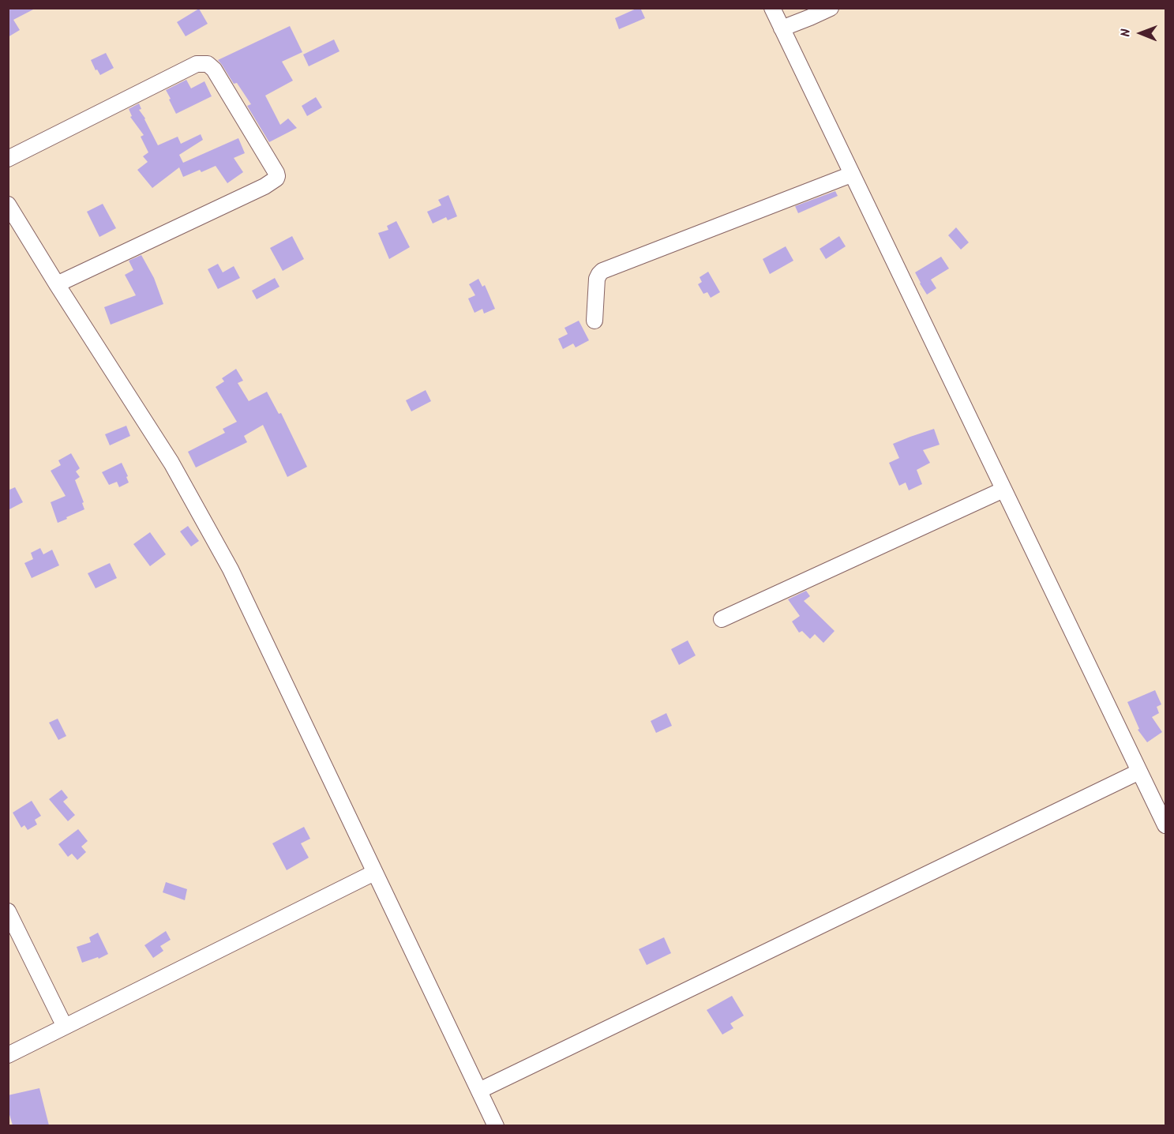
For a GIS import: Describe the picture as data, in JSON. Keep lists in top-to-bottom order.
{
  "north": "left"
}
